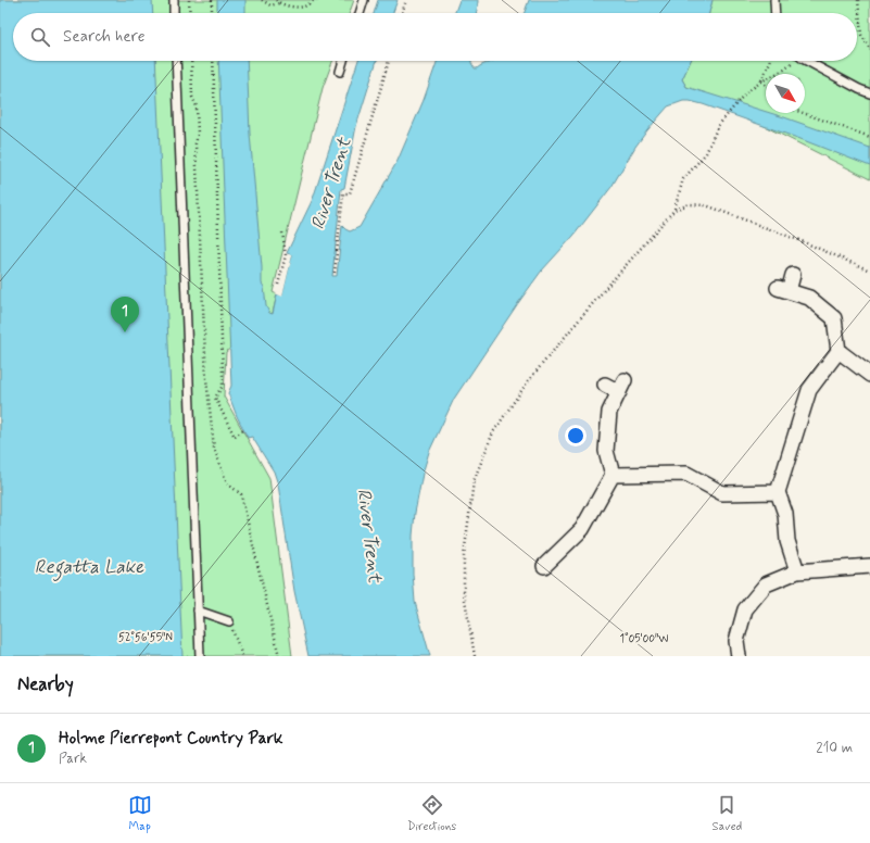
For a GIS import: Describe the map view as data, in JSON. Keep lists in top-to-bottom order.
{
  "water": ["River Trent", "Regatta Lake"],
  "north": "bottom right",
  "page": {
    "search": "Search here",
    "pins": "1",
    "heading": "Nearby",
    "list": [
      {
        "mark": "1",
        "name": "Holme Pierrepont Country Park",
        "note": "Park",
        "value": "210 m"
      }
    ],
    "nav": ["Map", "Directions", "Saved"]
  },
  "coordinates": ["52°56'55\"N", "1°05'00\"W"]
}
